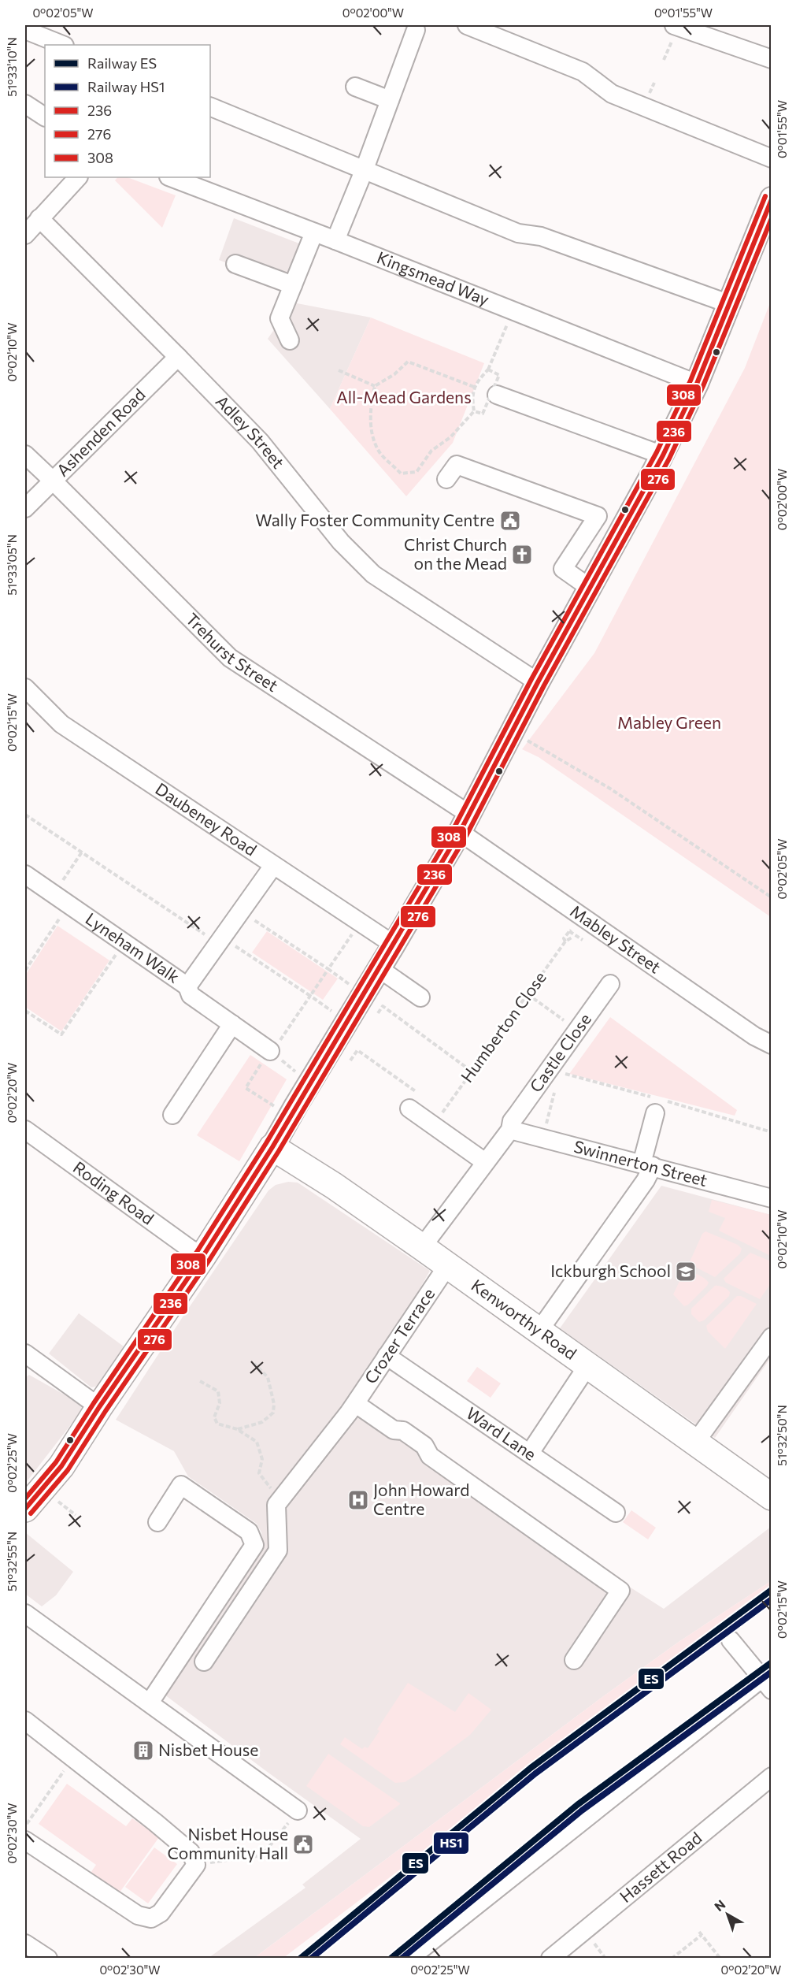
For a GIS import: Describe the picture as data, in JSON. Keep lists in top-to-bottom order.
{
  "streets": {
    "highway": ["Kenworthy Road"],
    "street": [
      "Kingsmead Way",
      "Ashenden Road",
      "Adley Street",
      "Trehurst Street",
      "Daubeney Road",
      "Mabley Street",
      "Lyneham Walk",
      "Castle Close",
      "Swinnerton Street",
      "Roding Road",
      "Crozer Terrace",
      "Ward Lane",
      "Hassett Road"
    ],
    "path": ["Humberton Close"]
  },
  "crossings": [
    ["Ashenden Road", "Adley Street"],
    ["Ashenden Road", "Trehurst Street"],
    ["Trehurst Street", "Mabley Street"],
    ["Daubeney Road", "Lyneham Walk"],
    ["Castle Close", "Swinnerton Street"],
    ["Castle Close", "Kenworthy Road"],
    ["Kenworthy Road", "Crozer Terrace"],
    ["Crozer Terrace", "Ward Lane"]
  ],
  "parks": ["All-Mead Gardens", "Mabley Green"],
  "places": {
    "public building": ["Wally Foster Community Centre", "Nisbet House Community Hall"],
    "church": ["Christ Church on the Mead"],
    "school or university": ["Ickburgh School"],
    "hospital": ["John Howard Centre"],
    "building": ["Nisbet House"]
  },
  "lines": [
    "transit line 308",
    "transit line 236",
    "transit line 276",
    "rail line ES",
    "rail line HS1"
  ],
  "legend": [
    "Railway ES",
    "Railway HS1",
    "236",
    "276",
    "308"
  ],
  "north": "top left",
  "coordinates": [
    "0°02'05\"W",
    "0°02'00\"W",
    "0°01'55\"W",
    "51°33'10\"N",
    "0°02'10\"W",
    "51°33'05\"N",
    "0°02'15\"W",
    "0°02'20\"W",
    "51°32'50\"N",
    "0°02'25\"W",
    "51°32'55\"N",
    "0°02'30\"W"
  ]
}
